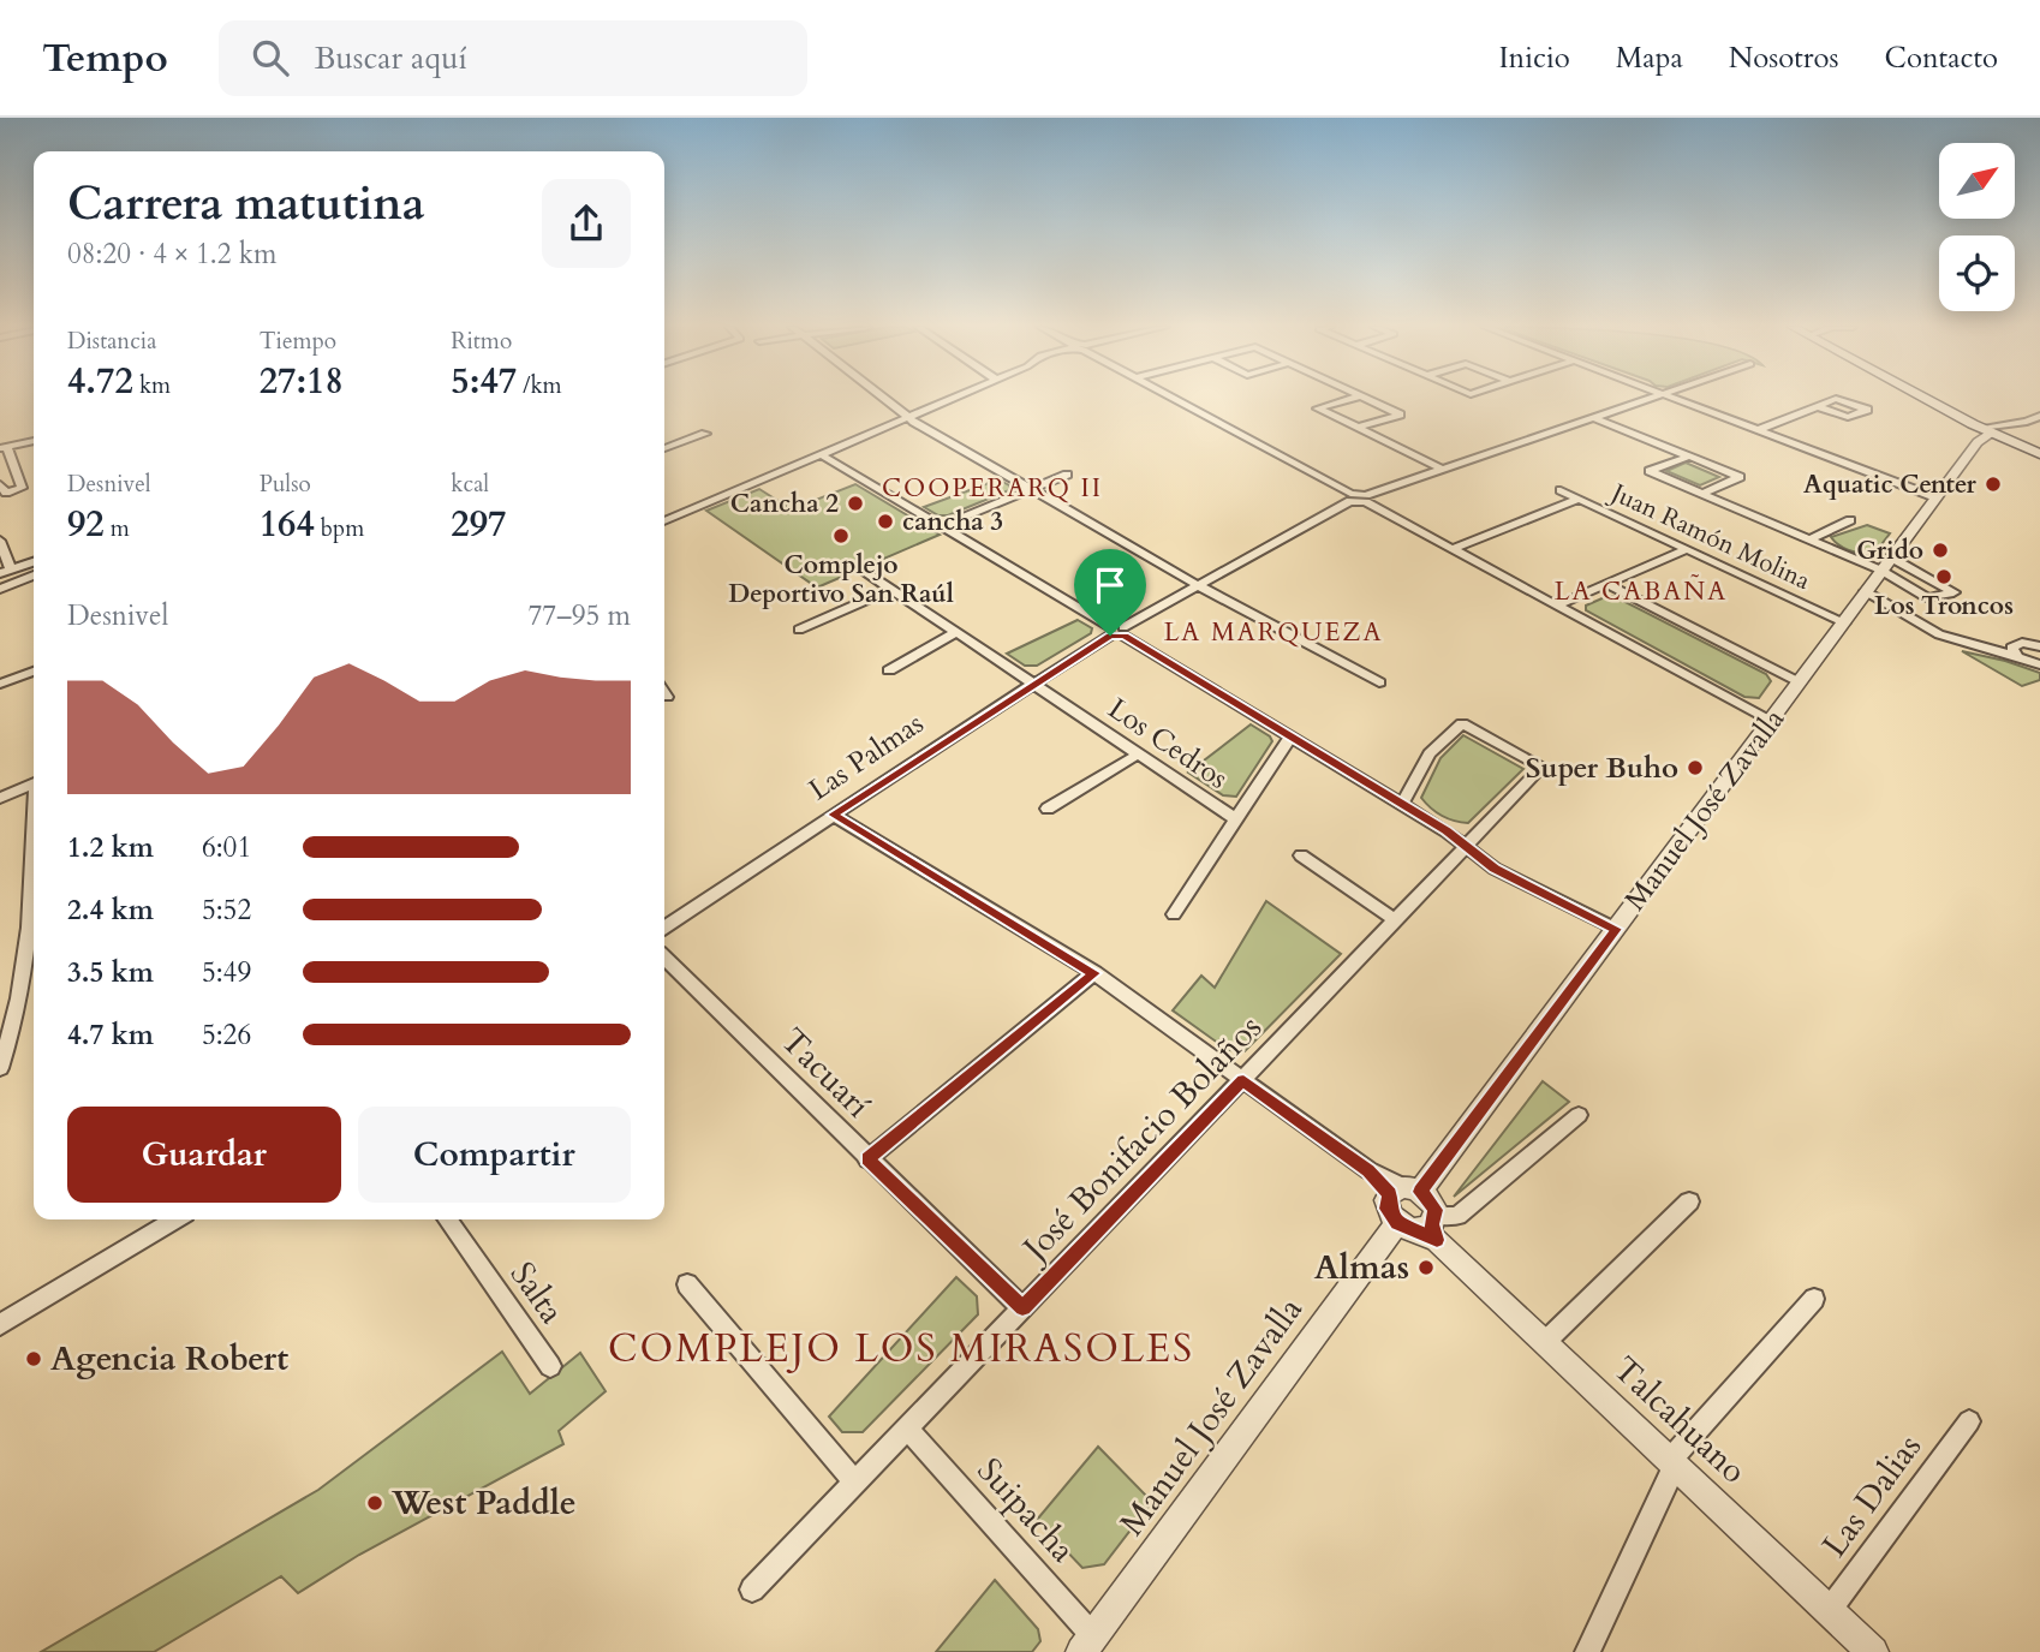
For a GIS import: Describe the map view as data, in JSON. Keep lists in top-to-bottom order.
{
  "streets": {
    "street": [
      "Juan Ramón Molina",
      "Los Cedros",
      "Las Palmas",
      "Manuel José Zavalla",
      "Tacuarí",
      "José Bonifacio Bolaños",
      "Salta",
      "Talcahuano",
      "Las Dalias",
      "Suipacha"
    ]
  },
  "crossings": [
    ["Juan Ramón Molina", "Manuel José Zavalla"],
    ["Los Cedros", "Las Palmas"],
    ["Manuel José Zavalla", "Talcahuano"],
    ["Manuel José Zavalla", "Suipacha"],
    ["Tacuarí", "José Bonifacio Bolaños"],
    ["José Bonifacio Bolaños", "Suipacha"],
    ["Talcahuano", "Las Dalias"]
  ],
  "districts": [
    "COOPERARQ II",
    "LA CABAÑA",
    "LA MARQUEZA",
    "COMPLEJO LOS MIRASOLES"
  ],
  "places": [
    "Aquatic Center",
    "Cancha 2",
    "cancha 3",
    "Complejo Deportivo San Raúl",
    "Grido",
    "Los Troncos",
    "Super Buho",
    "Almas",
    "Agencia Robert",
    "West Paddle"
  ],
  "north": "top right",
  "page": {
    "header": "Tempo",
    "search": "Buscar aquí",
    "nav": [
      "Inicio",
      "Mapa",
      "Nosotros",
      "Contacto"
    ],
    "heading": ["Carrera matutina", "08:20 · 4 × 1.2 km"],
    "stats": [
      ["Distancia", "4.72 km"],
      ["Tiempo", "27:18"],
      ["Ritmo", "5:47 /km"],
      ["Desnivel", "92 m"],
      ["Pulso", "164 bpm"],
      ["kcal", "297"]
    ],
    "chart": ["Desnivel", "77–95 m"],
    "list": [
      {
        "name": "1.2 km",
        "note": "6:01"
      },
      {
        "name": "2.4 km",
        "note": "5:52"
      },
      {
        "name": "3.5 km",
        "note": "5:49"
      },
      {
        "name": "4.7 km",
        "note": "5:26"
      }
    ],
    "buttons": ["Guardar", "Compartir"]
  }
}
